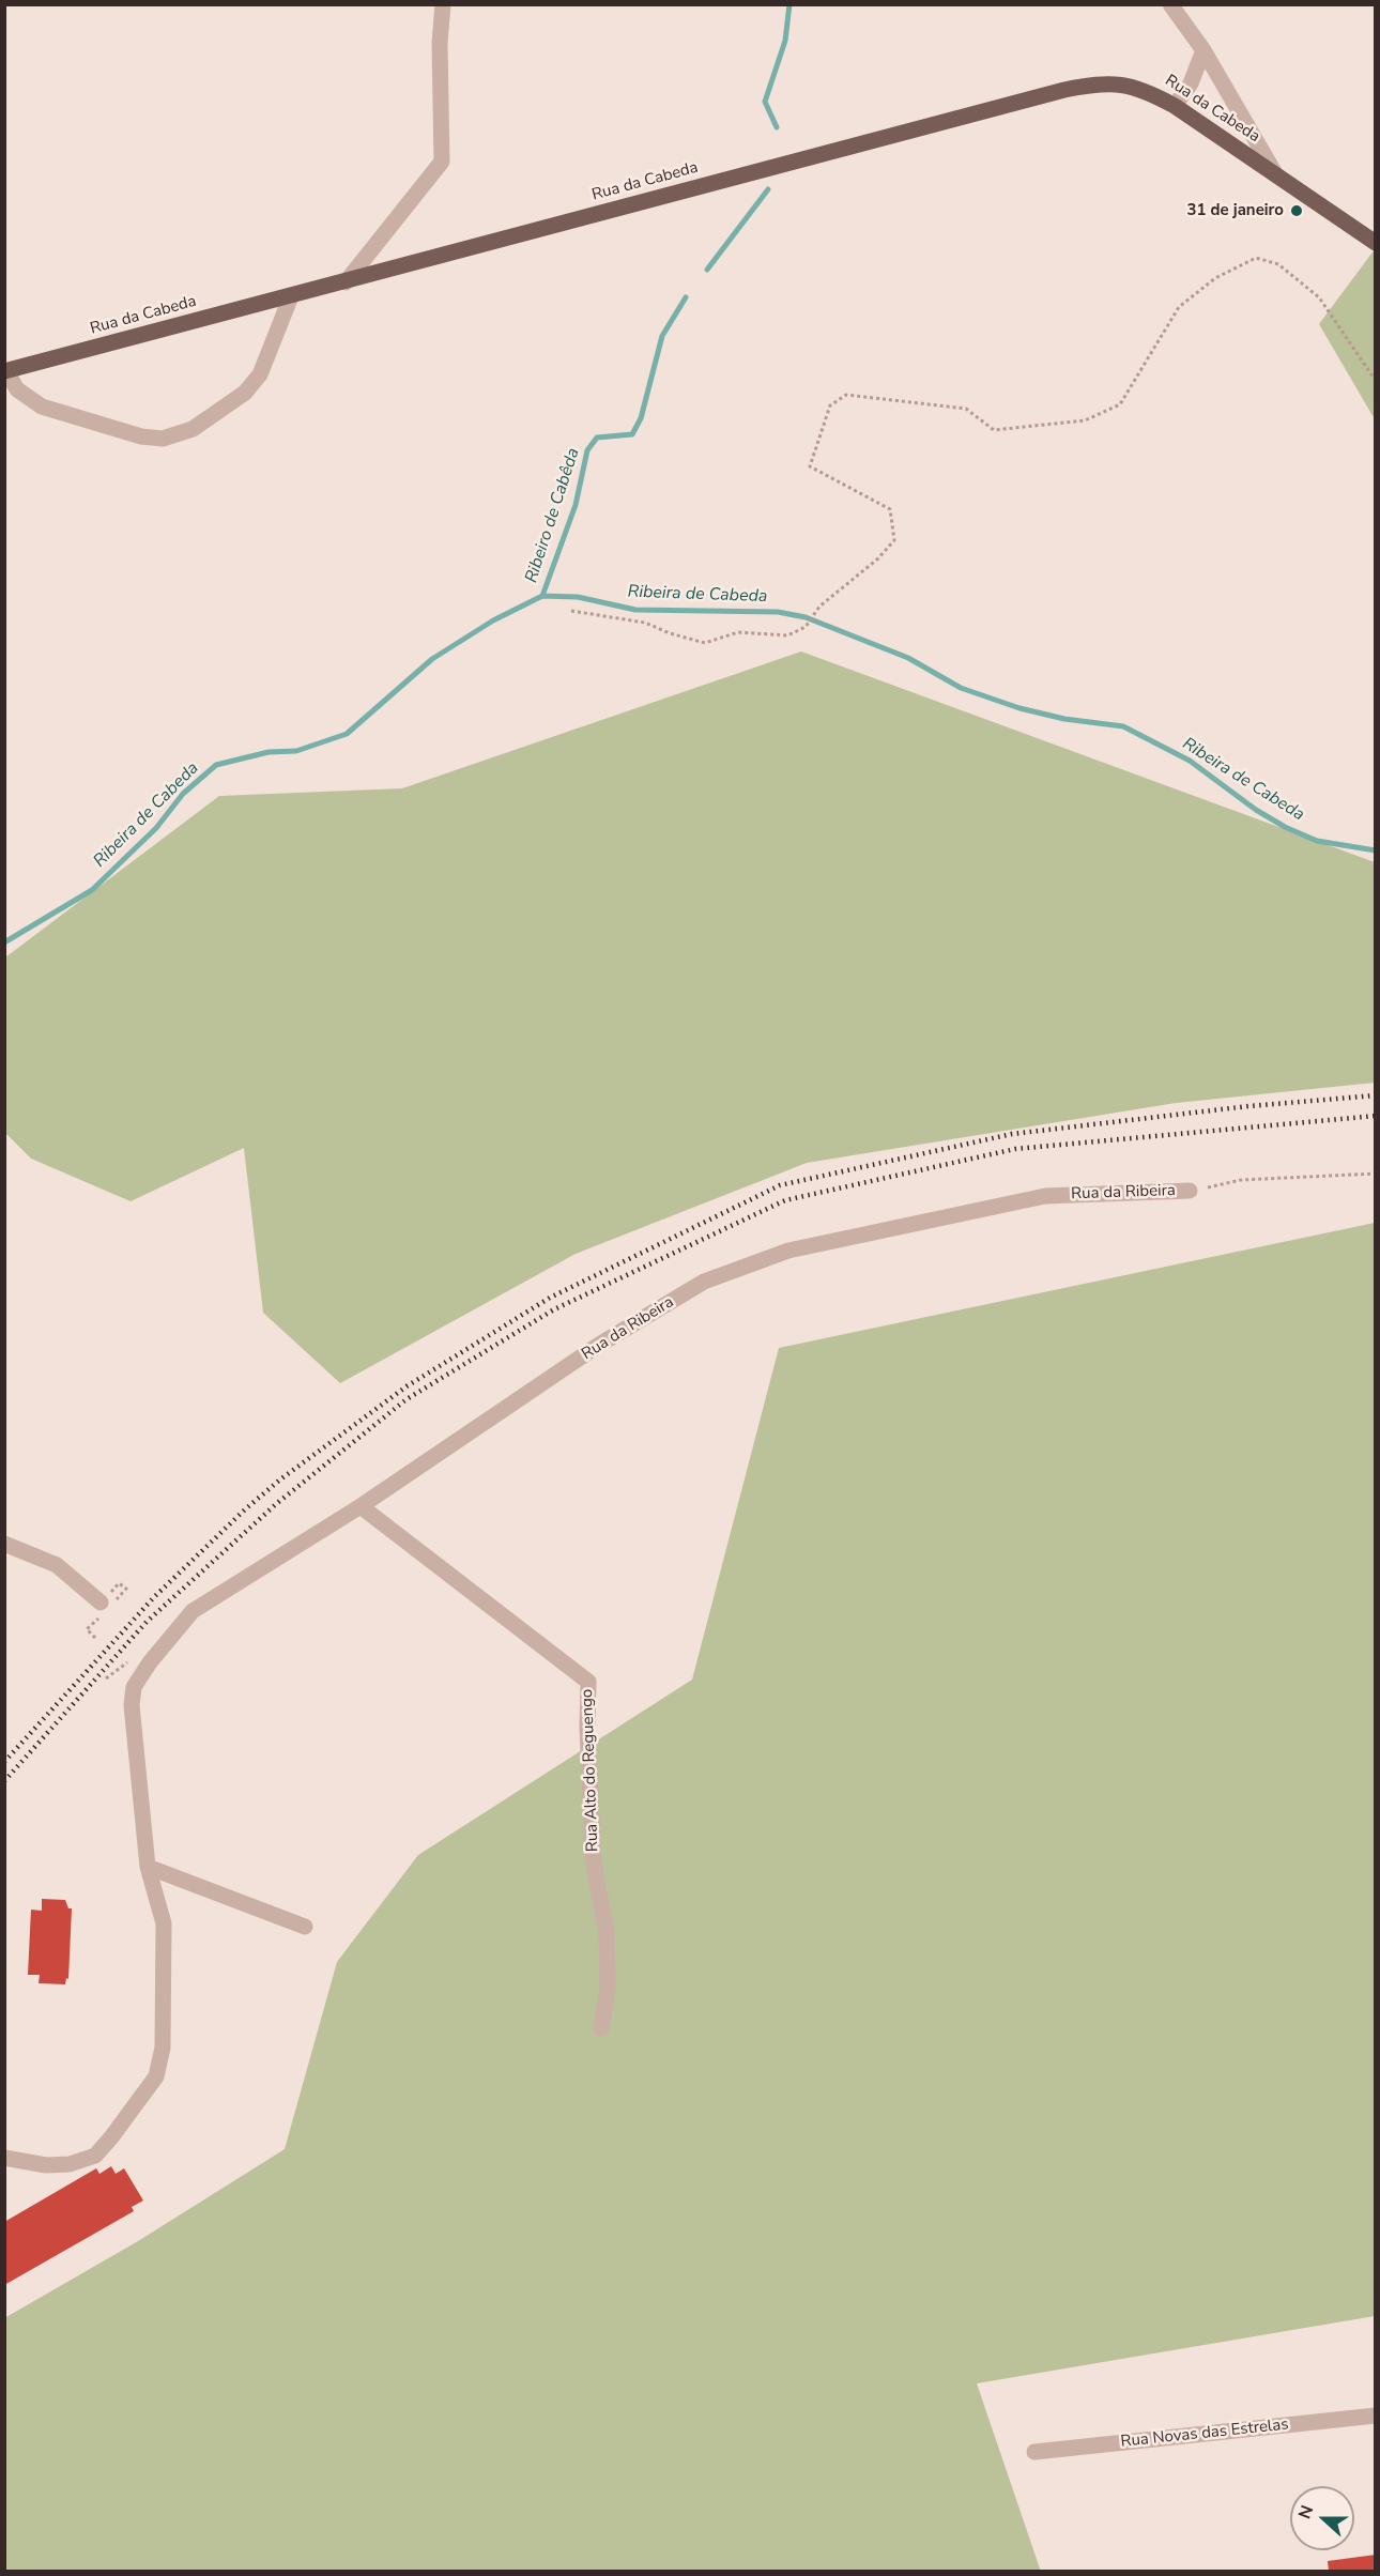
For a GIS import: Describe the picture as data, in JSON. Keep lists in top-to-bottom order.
{
  "streets": {
    "main road": ["Rua da Cabeda"],
    "street": ["Rua da Ribeira", "Rua Alto do Reguengo", "Rua Novas das Estrelas"]
  },
  "crossings": [
    ["Rua da Ribeira", "Rua Alto do Reguengo"]
  ],
  "water": ["Ribeiro de Cabêda", "Ribeira de Cabeda"],
  "places": ["31 de janeiro"],
  "north": "left"
}
